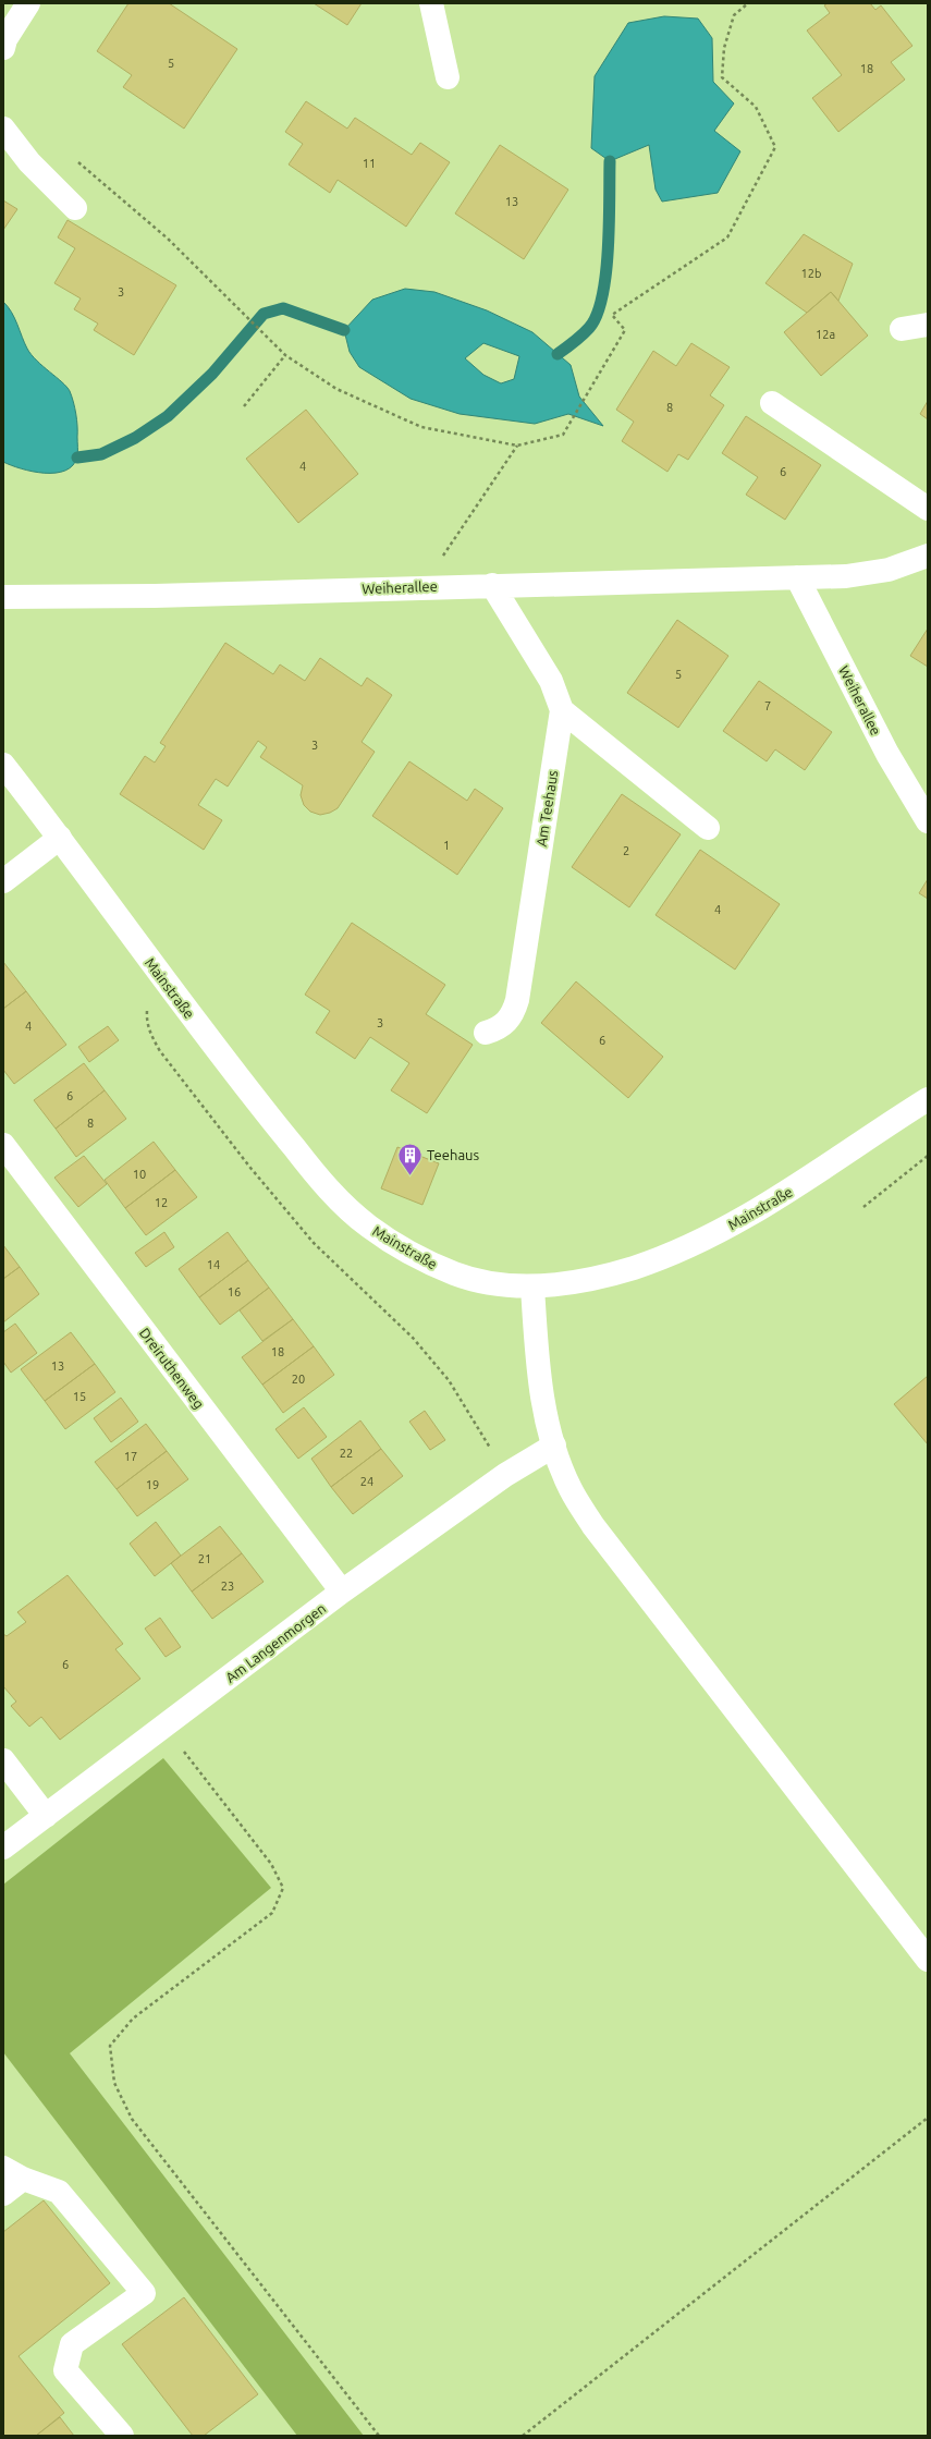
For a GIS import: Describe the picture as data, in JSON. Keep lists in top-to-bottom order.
{
  "streets": {
    "street": [
      "Weiherallee",
      "Am Teehaus",
      "Mainstraße",
      "Dreiruthenweg",
      "Am Langenmorgen"
    ]
  },
  "crossings": [
    ["Weiherallee", "Am Teehaus"],
    ["Dreiruthenweg", "Am Langenmorgen"]
  ],
  "places": {
    "building": ["Teehaus"]
  },
  "house_numbers": [
    "5",
    "18",
    "11",
    "13",
    "12b",
    "3",
    "12a",
    "8",
    "4",
    "6",
    "5",
    "7",
    "3",
    "1",
    "2",
    "4",
    "3",
    "4",
    "6",
    "6",
    "8",
    "10",
    "12",
    "14",
    "16",
    "18",
    "13",
    "20",
    "15",
    "22",
    "17",
    "24",
    "19",
    "21",
    "23",
    "6"
  ]
}
